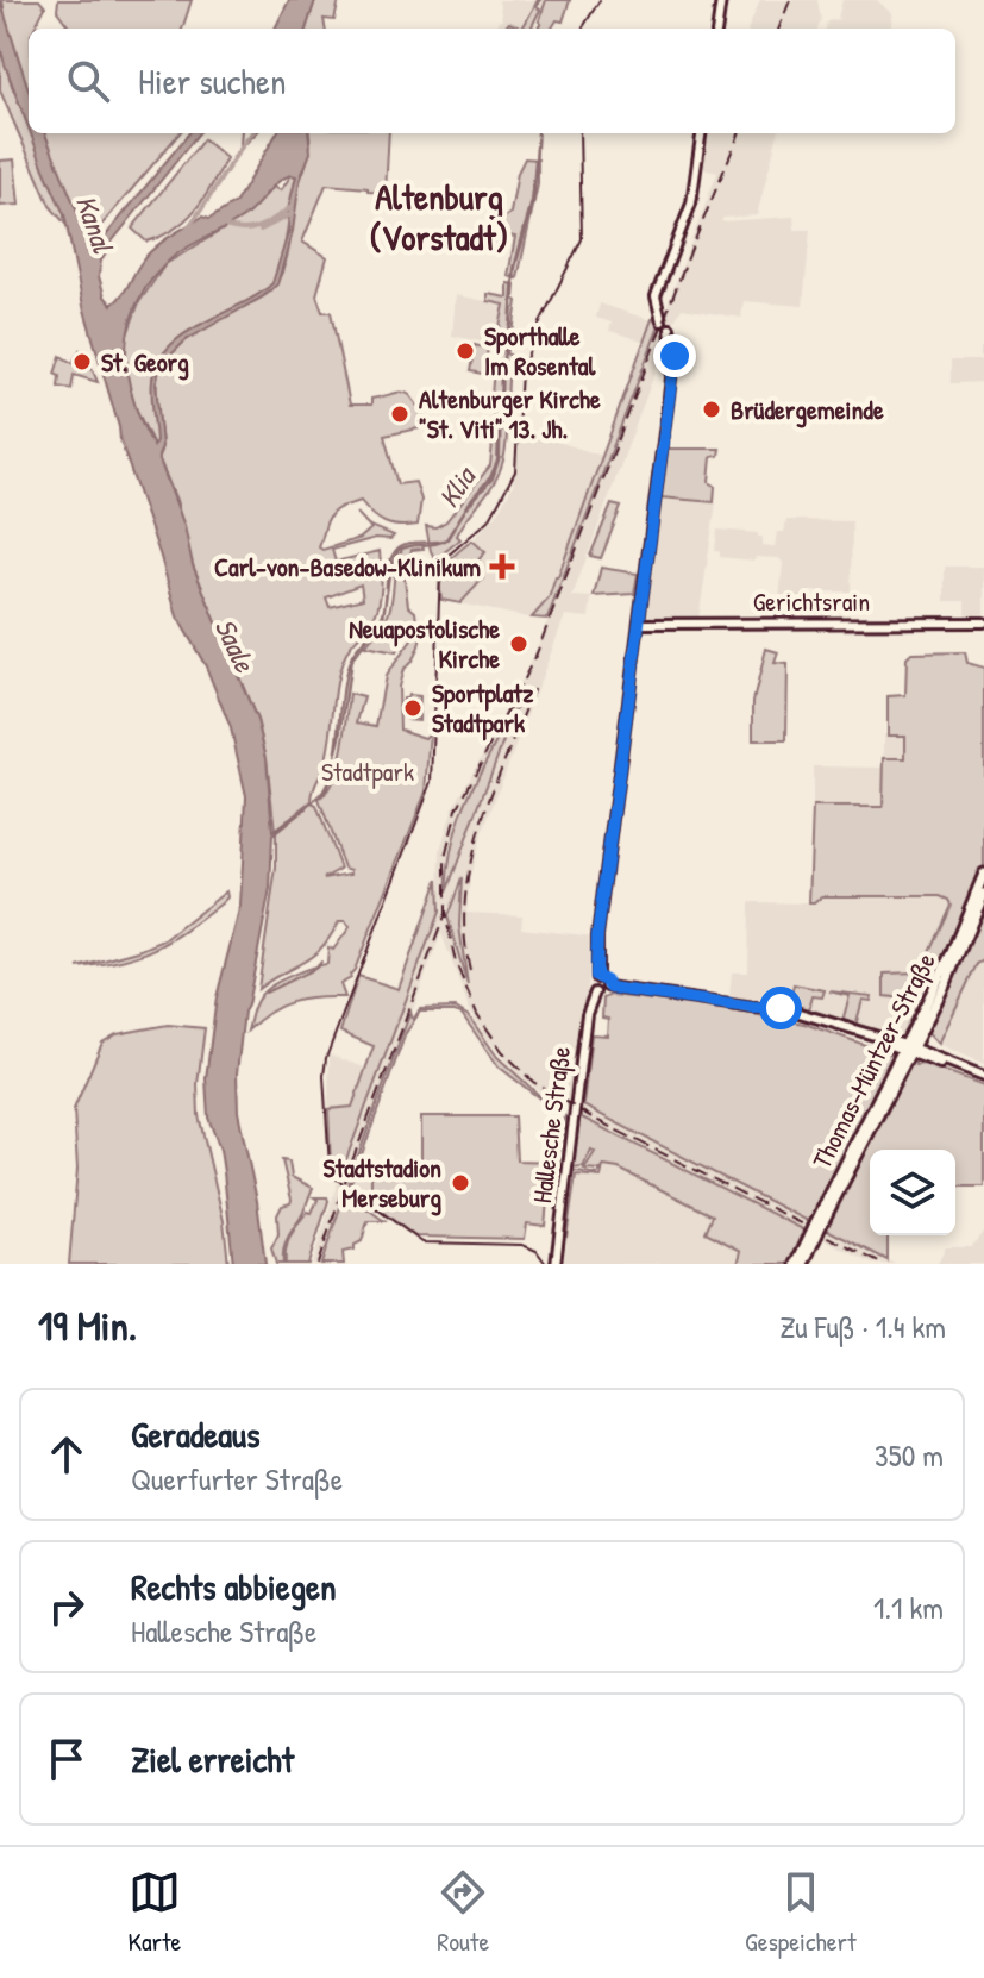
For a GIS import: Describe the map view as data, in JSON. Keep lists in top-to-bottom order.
{
  "streets": {
    "main road": ["Gerichtsrain", "Thomas-Müntzer-Straße", "Hallesche Straße"]
  },
  "districts": ["Altenburg (Vorstadt)"],
  "water": ["Kanal", "Klia", "Saale"],
  "parks": ["Stadtpark"],
  "places": {
    "other": [
      "Sporthalle Im Rosental",
      "St. Georg",
      "Brüdergemeinde",
      "Altenburger Kirche \"St. Viti\" 13. Jh.",
      "Neuapostolische Kirche",
      "Sportplatz Stadtpark",
      "Stadtstadion Merseburg"
    ],
    "health": ["Carl-von-Basedow-Klinikum"]
  },
  "page": {
    "search": "Hier suchen",
    "heading": ["19 Min.", "Zu Fuß · 1.4 km"],
    "list": [
      ["Geradeaus", "Querfurter Straße", "350 m"],
      ["Rechts abbiegen", "Hallesche Straße", "1.1 km"],
      "Ziel erreicht"
    ],
    "nav": ["Karte", "Route", "Gespeichert"]
  }
}
